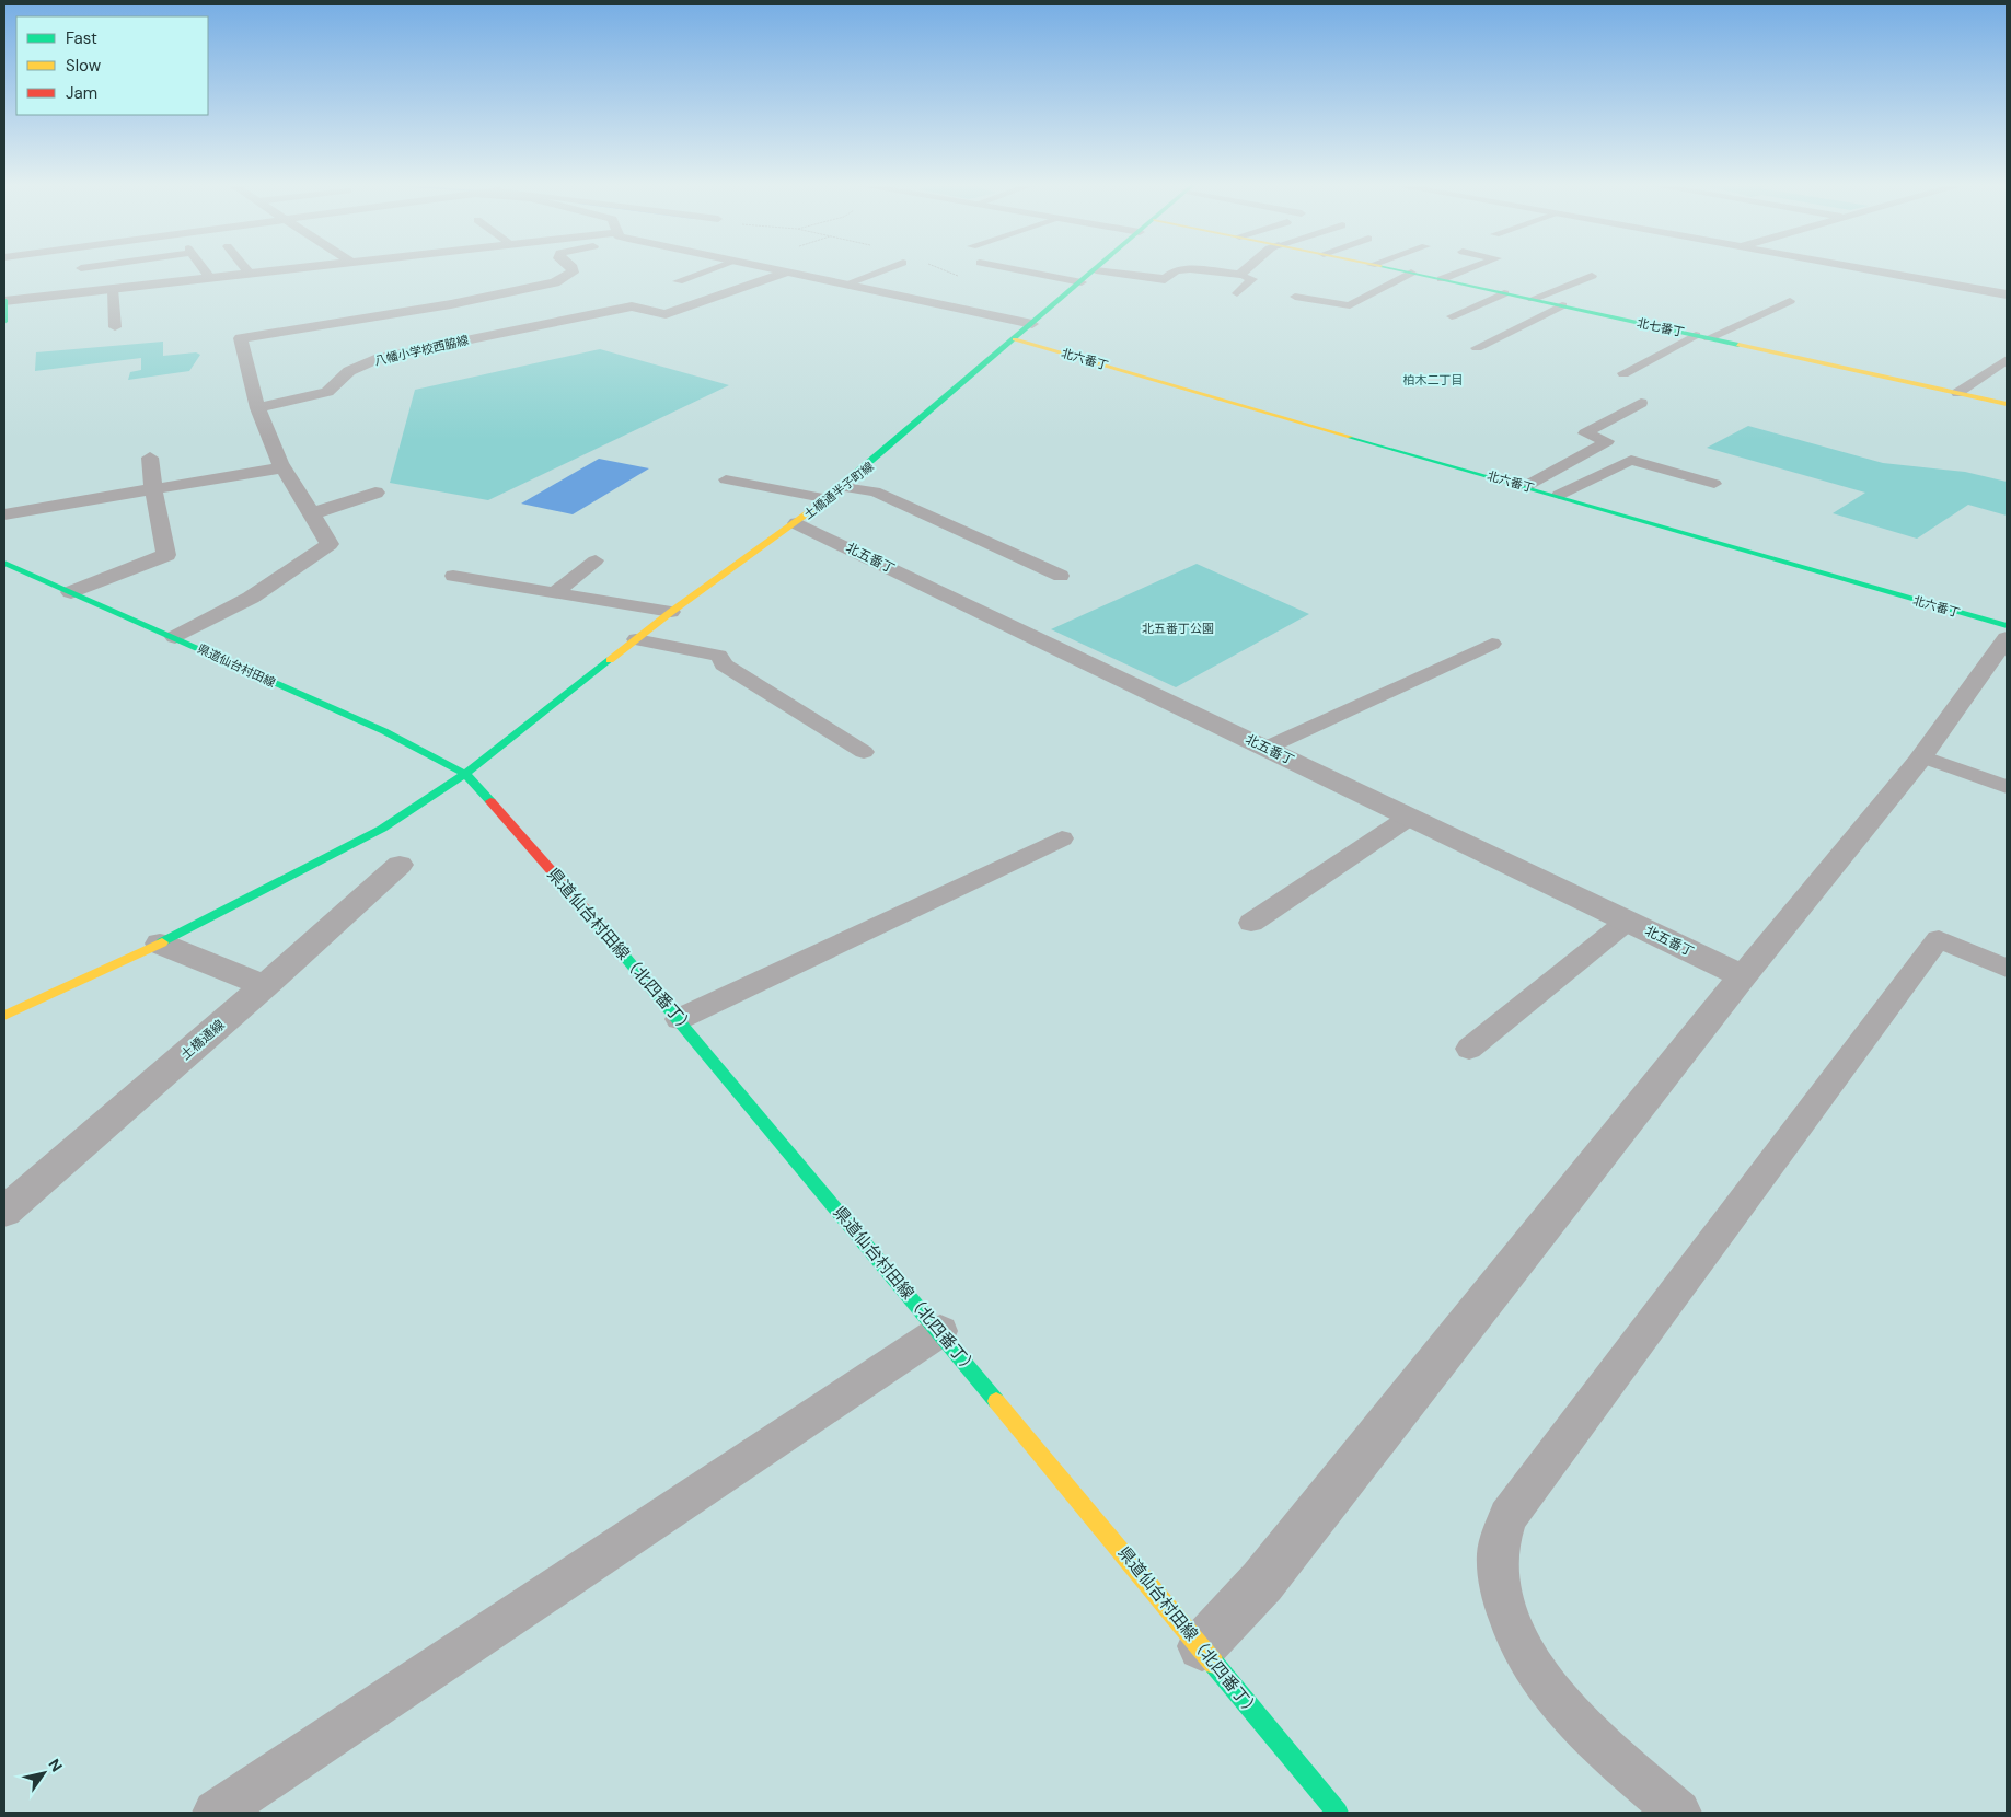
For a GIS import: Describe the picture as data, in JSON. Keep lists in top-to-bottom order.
{
  "streets": {
    "street": [
      "北七番丁",
      "八幡小学校西脇線",
      "北六番丁",
      "土橋通半子町線",
      "北五番丁",
      "県道仙台村田線",
      "県道仙台村田線（北四番丁）",
      "土橋通線"
    ]
  },
  "crossings": [
    ["北六番丁", "土橋通半子町線"],
    ["土橋通半子町線", "北五番丁"],
    ["土橋通半子町線", "県道仙台村田線"],
    ["土橋通半子町線", "県道仙台村田線（北四番丁）"],
    ["県道仙台村田線", "県道仙台村田線（北四番丁）"]
  ],
  "districts": ["柏木二丁目"],
  "parks": ["北五番丁公園"],
  "legend": ["Fast", "Slow", "Jam"],
  "north": "top right"
}
